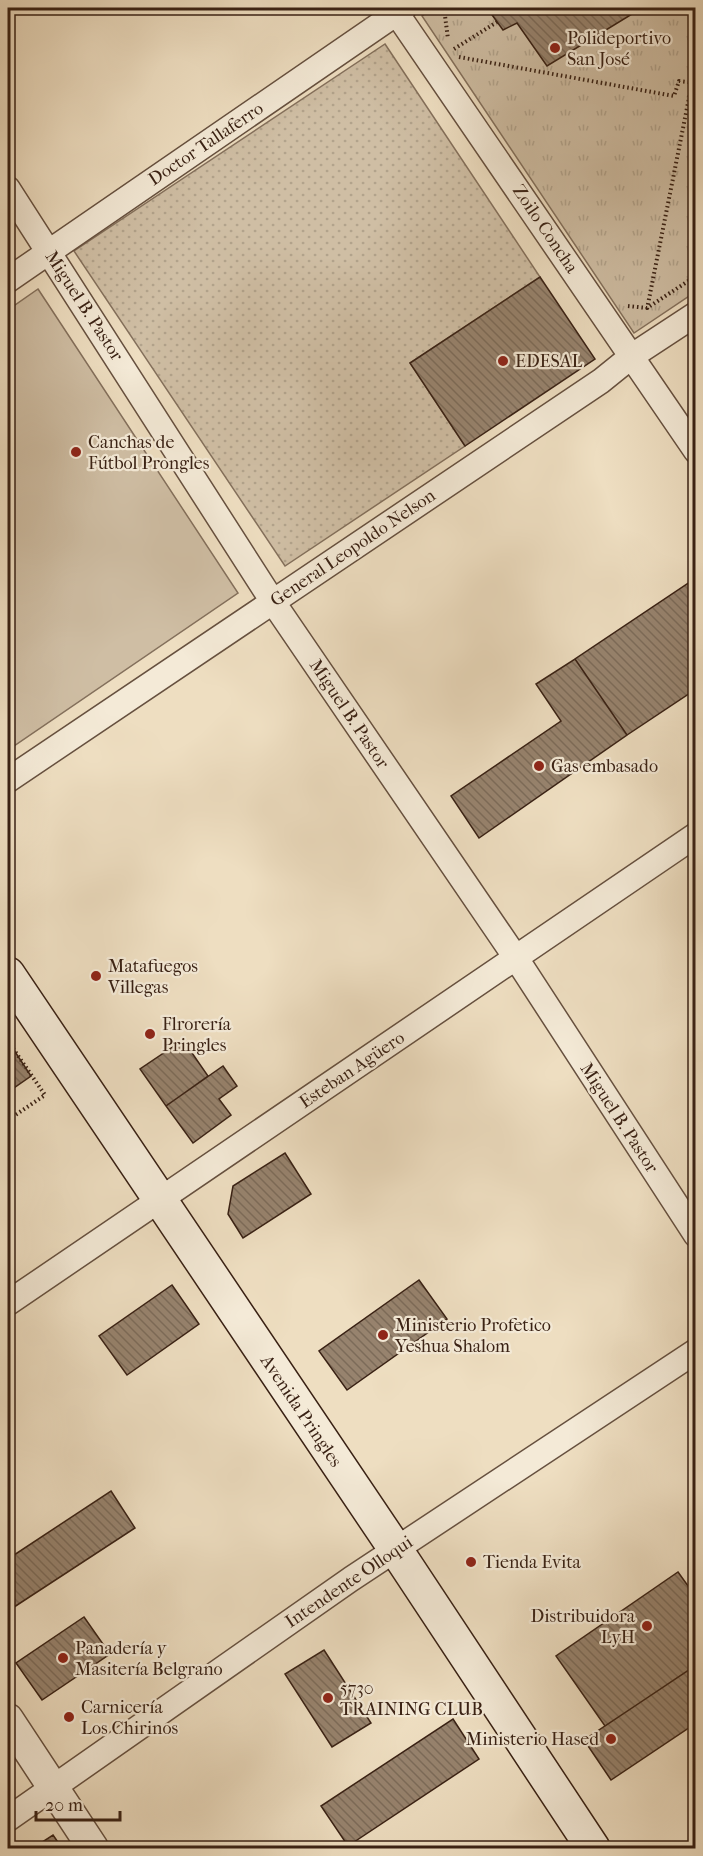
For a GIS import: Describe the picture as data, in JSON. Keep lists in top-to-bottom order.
{
  "streets": {
    "main road": ["Avenida Pringles"],
    "street": [
      "Doctor Tallaferro",
      "Zoilo Concha",
      "Miguel B. Pastor",
      "General Leopoldo Nelson",
      "Esteban Agüero",
      "Intendente Olloqui"
    ]
  },
  "crossings": [
    ["Doctor Tallaferro", "Zoilo Concha"],
    ["Doctor Tallaferro", "Miguel B. Pastor"],
    ["Zoilo Concha", "General Leopoldo Nelson"],
    ["Miguel B. Pastor", "General Leopoldo Nelson"],
    ["Miguel B. Pastor", "Esteban Agüero"],
    ["Esteban Agüero", "Avenida Pringles"],
    ["Avenida Pringles", "Intendente Olloqui"]
  ],
  "places": [
    "Polideportivo San José",
    "EDESAL",
    "Canchas de Fútbol Prongles",
    "Gas embasado",
    "Matafuegos Villegas",
    "Flrorería Pringles",
    "Ministerio Profetico Yeshua Shalom",
    "Tienda Evita",
    "Distribuidora LyH",
    "Panadería y Masitería Belgrano",
    "5730 TRAINING CLUB",
    "Carnicería Los Chirinos",
    "Ministerio Hased"
  ],
  "scale_bar": "20 m"
}
